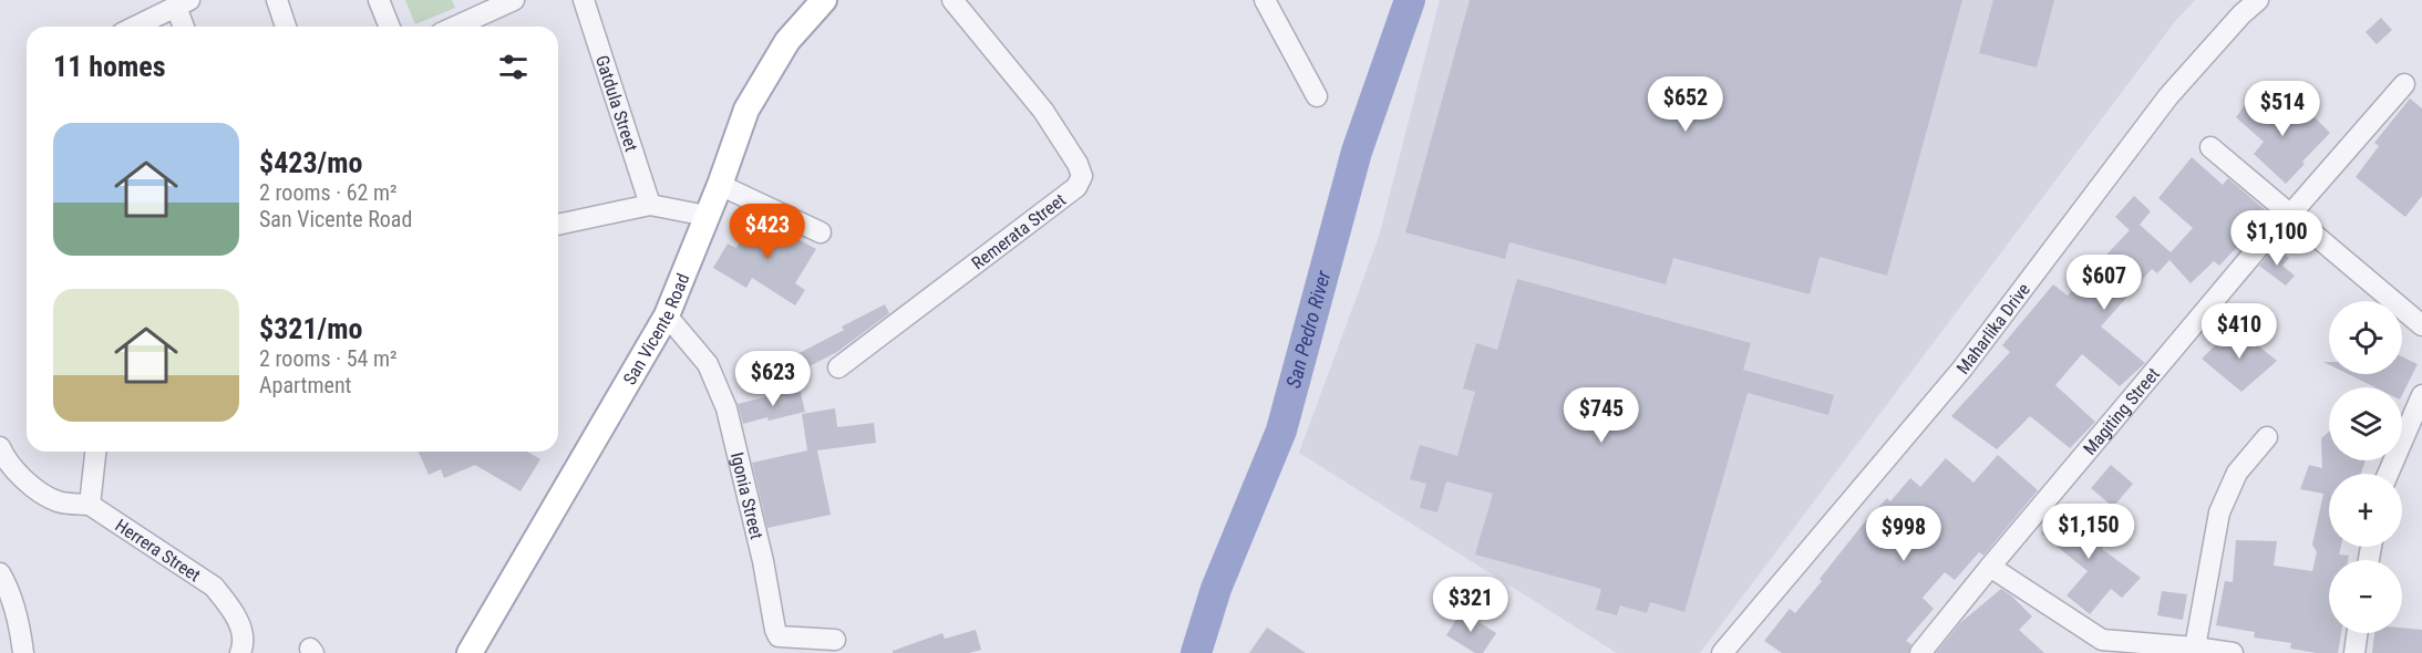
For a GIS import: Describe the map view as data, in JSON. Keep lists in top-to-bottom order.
{
  "streets": {
    "main road": ["San Vicente Road"],
    "street": [
      "Gatdula Street",
      "Remerata Street",
      "Maharlika Drive",
      "Magiting Street",
      "Igonia Street",
      "Herrera Street"
    ]
  },
  "crossings": [
    ["San Vicente Road", "Igonia Street"]
  ],
  "water": ["San Pedro River"],
  "page": {
    "heading": "11 homes",
    "price": [
      "$652",
      "$514",
      "$423",
      "$1,100",
      "$607",
      "$410",
      "$623",
      "$745",
      "$1,150",
      "$998",
      "$321"
    ],
    "list": [
      {
        "name": "$423/mo",
        "note": "2 rooms · 62 m² · San Vicente Road"
      },
      {
        "name": "$321/mo",
        "note": "2 rooms · 54 m² · Apartment"
      }
    ],
    "map_buttons": ["+", "−"]
  }
}
